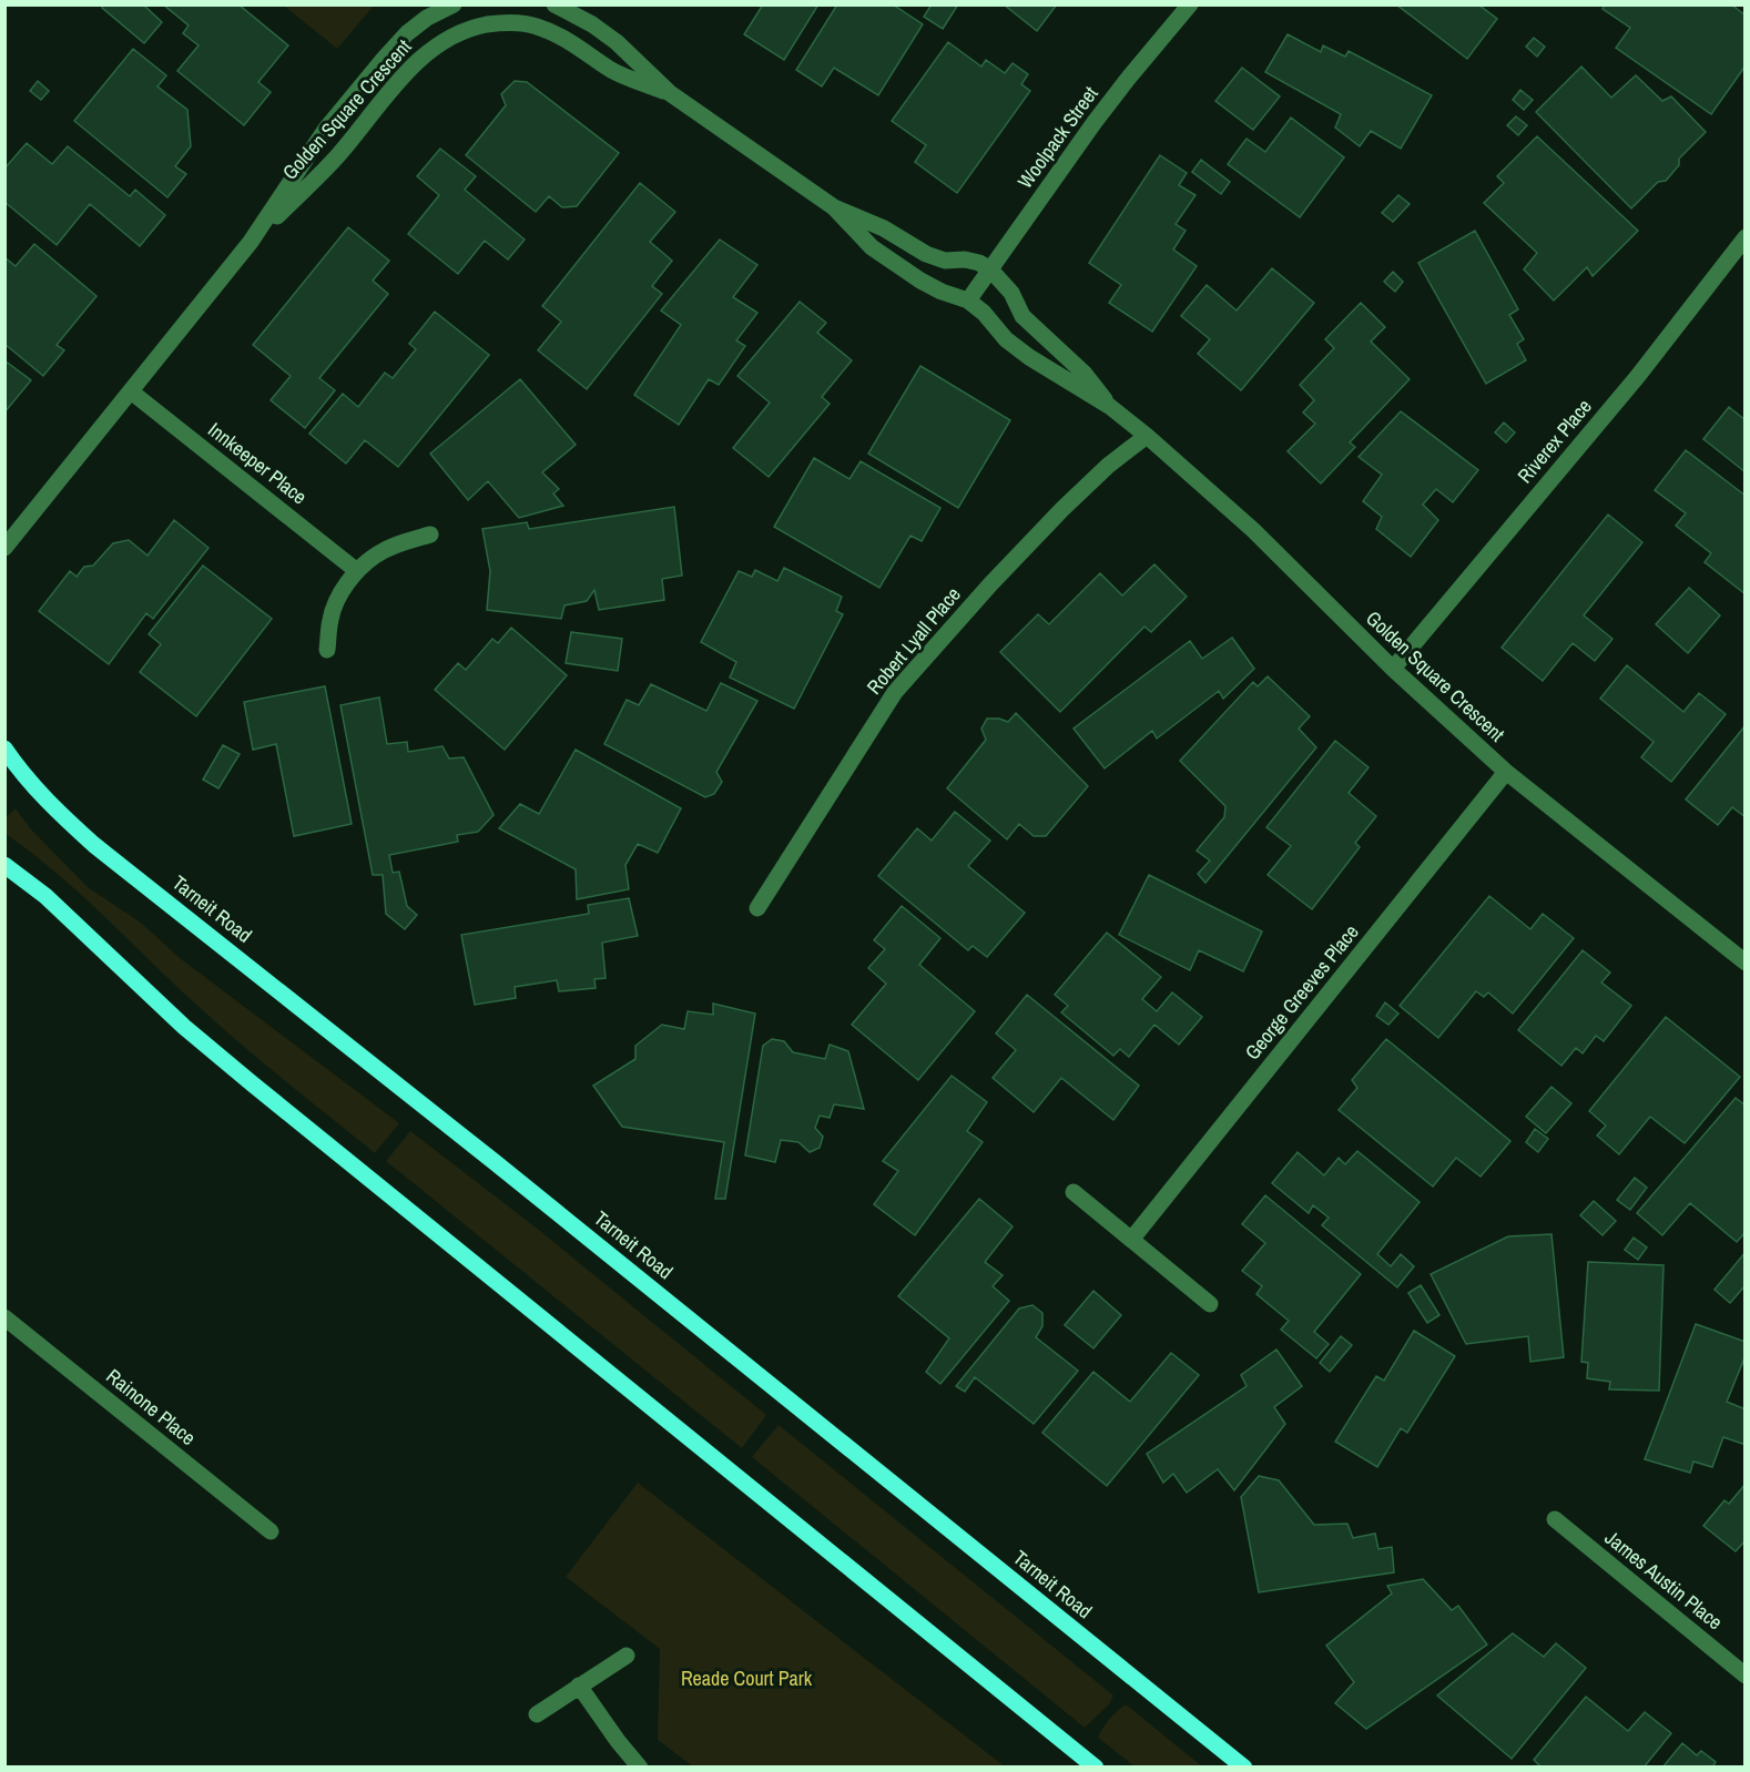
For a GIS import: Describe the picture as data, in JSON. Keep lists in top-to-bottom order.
{
  "streets": {
    "main road": ["Tarneit Road"],
    "street": [
      "Golden Square Crescent",
      "Woolpack Street",
      "Riverex Place",
      "Innkeeper Place",
      "Robert Lyall Place",
      "George Greeves Place",
      "Rainone Place",
      "James Austin Place"
    ]
  },
  "crossings": [
    ["Golden Square Crescent", "Woolpack Street"],
    ["Golden Square Crescent", "Riverex Place"],
    ["Golden Square Crescent", "Innkeeper Place"],
    ["Golden Square Crescent", "Robert Lyall Place"],
    ["Golden Square Crescent", "George Greeves Place"]
  ],
  "parks": ["Reade Court Park"]
}
